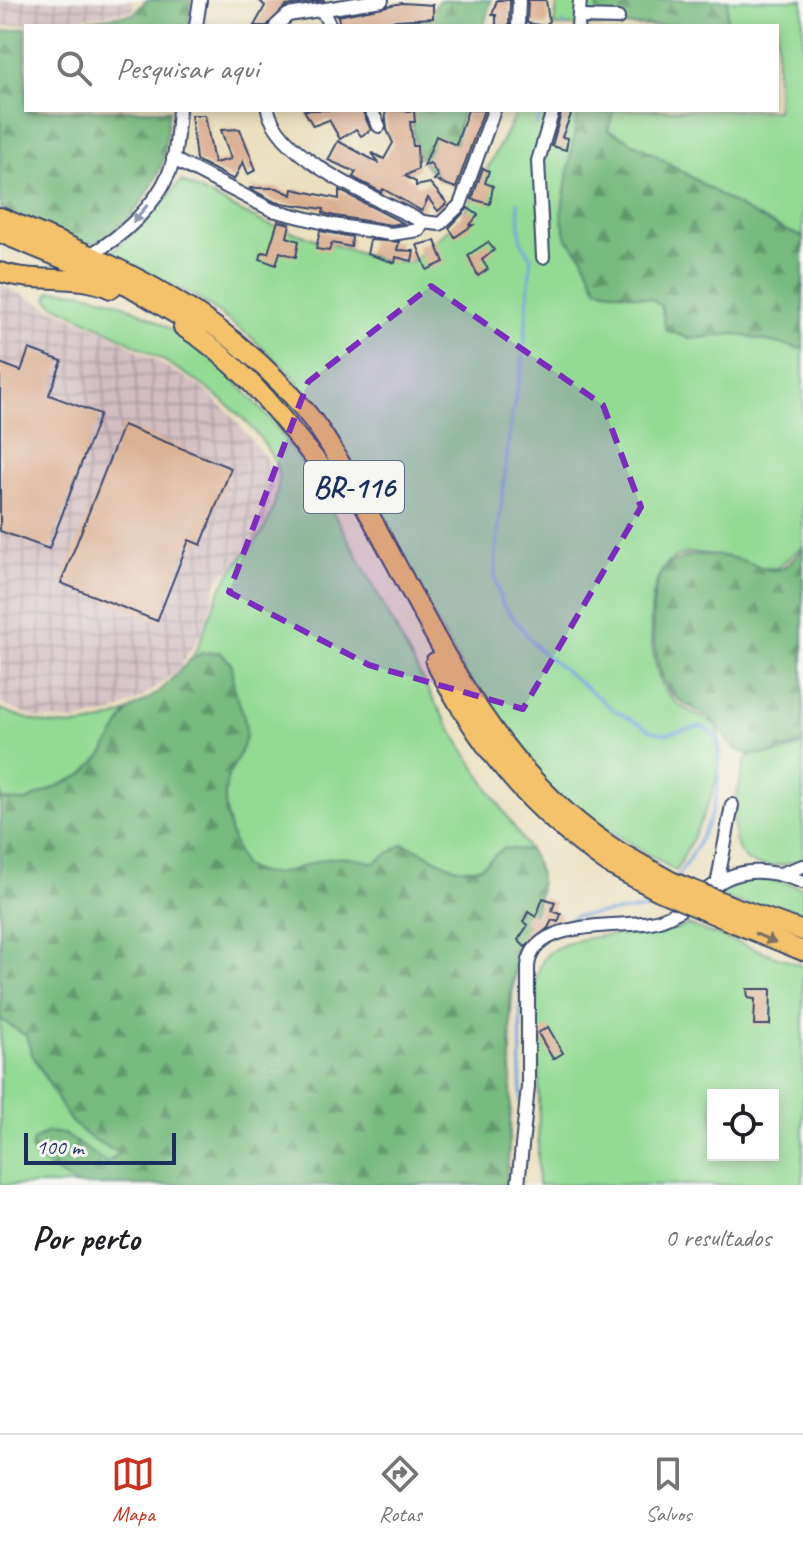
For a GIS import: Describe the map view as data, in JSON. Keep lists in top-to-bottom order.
{
  "streets": {
    "highway": ["BR-116"]
  },
  "scale_bar": "100 m",
  "page": {
    "search": "Pesquisar aqui",
    "scale": "100 m",
    "heading": ["Por perto", "0 resultados"],
    "nav": ["Mapa", "Rotas", "Salvos"]
  }
}
